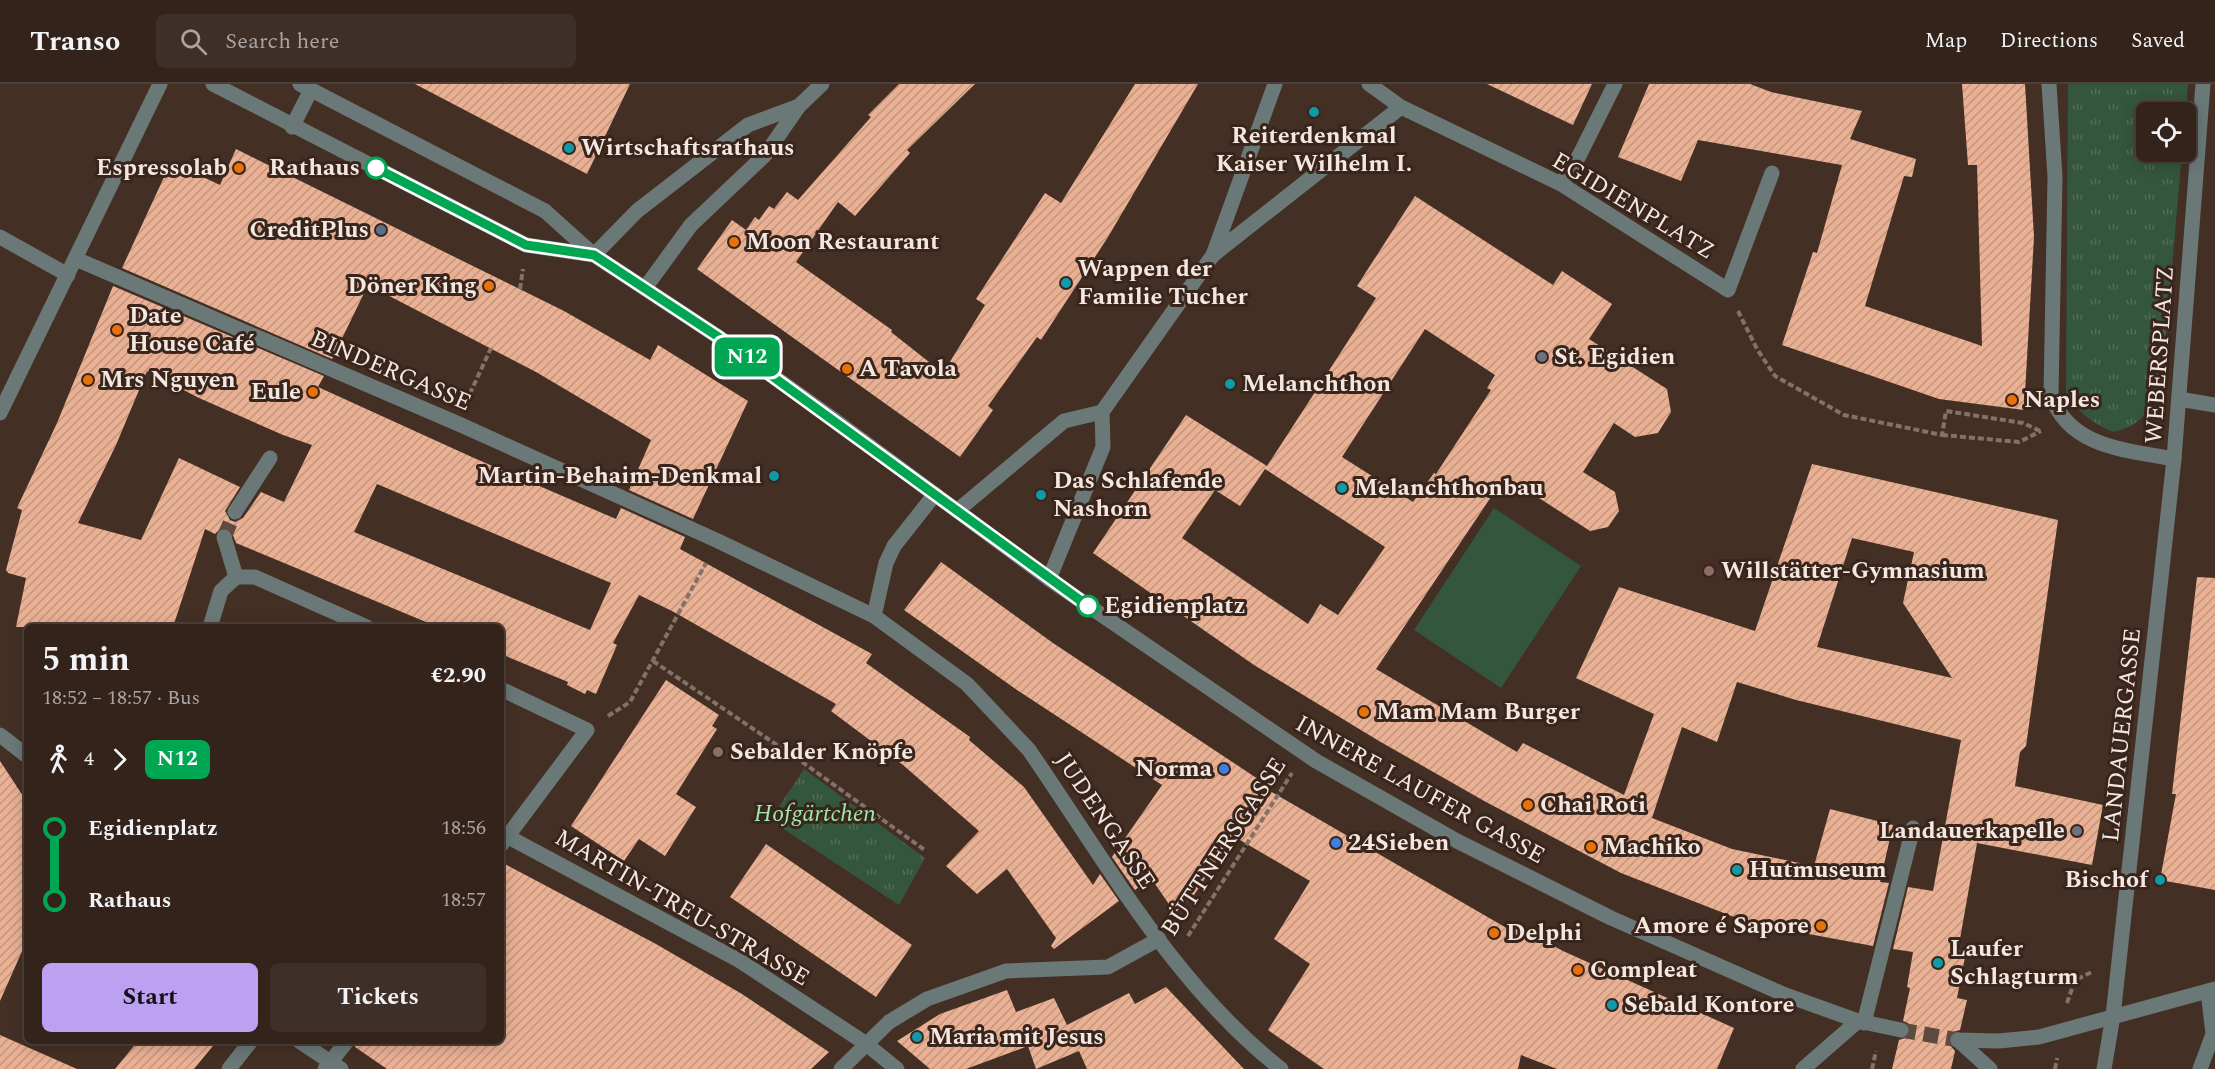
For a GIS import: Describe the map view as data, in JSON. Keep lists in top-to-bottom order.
{
  "streets": {
    "street": [
      "EGIDIENPLATZ",
      "WEBERSPLATZ",
      "BINDERGASSE",
      "LANDAUERGASSE",
      "INNERE LAUFER GASSE",
      "JUDENGASSE",
      "MARTIN-TREU-STRASSE"
    ],
    "path": ["BÜTTNERSGASSE"]
  },
  "crossings": [
    ["WEBERSPLATZ", "LANDAUERGASSE"],
    ["BINDERGASSE", "JUDENGASSE"],
    ["INNERE LAUFER GASSE", "BÜTTNERSGASSE"],
    ["JUDENGASSE", "BÜTTNERSGASSE"]
  ],
  "parks": ["Hofgärtchen"],
  "places": [
    "Reiterdenkmal Kaiser Wilhelm I.",
    "Wirtschaftsrathaus",
    "Espressolab",
    "Rathaus",
    "CreditPlus",
    "Moon Restaurant",
    "Wappen der Familie Tucher",
    "Döner King",
    "Date House Café",
    "St. Egidien",
    "A Tavola",
    "Mrs Nguyen",
    "Melanchthon",
    "Eule",
    "Naples",
    "Martin-Behaim-Denkmal",
    "Melanchthonbau",
    "Das Schlafende Nashorn",
    "Willstätter-Gymnasium",
    "Egidienplatz",
    "Mam Mam Burger",
    "Sebalder Knöpfe",
    "Norma",
    "Chai Roti",
    "Landauerkapelle",
    "24Sieben",
    "Machiko",
    "Hutmuseum",
    "Bischof",
    "Amore é Sapore",
    "Delphi",
    "Laufer Schlagturm",
    "Compleat",
    "Sebald Kontore",
    "Maria mit Jesus"
  ],
  "lines": ["bus line N12"],
  "page": {
    "header": "Transo",
    "search": "Search here",
    "nav": ["Map", "Directions", "Saved"],
    "on_map": "N12",
    "heading": ["5 min", "18:52 – 18:57 · Bus", "€2.90"],
    "legs": ["4", "N12"],
    "list": [
      {
        "name": "Egidienplatz",
        "value": "18:56"
      },
      {
        "name": "Rathaus",
        "value": "18:57"
      }
    ],
    "buttons": ["Start", "Tickets"]
  }
}
